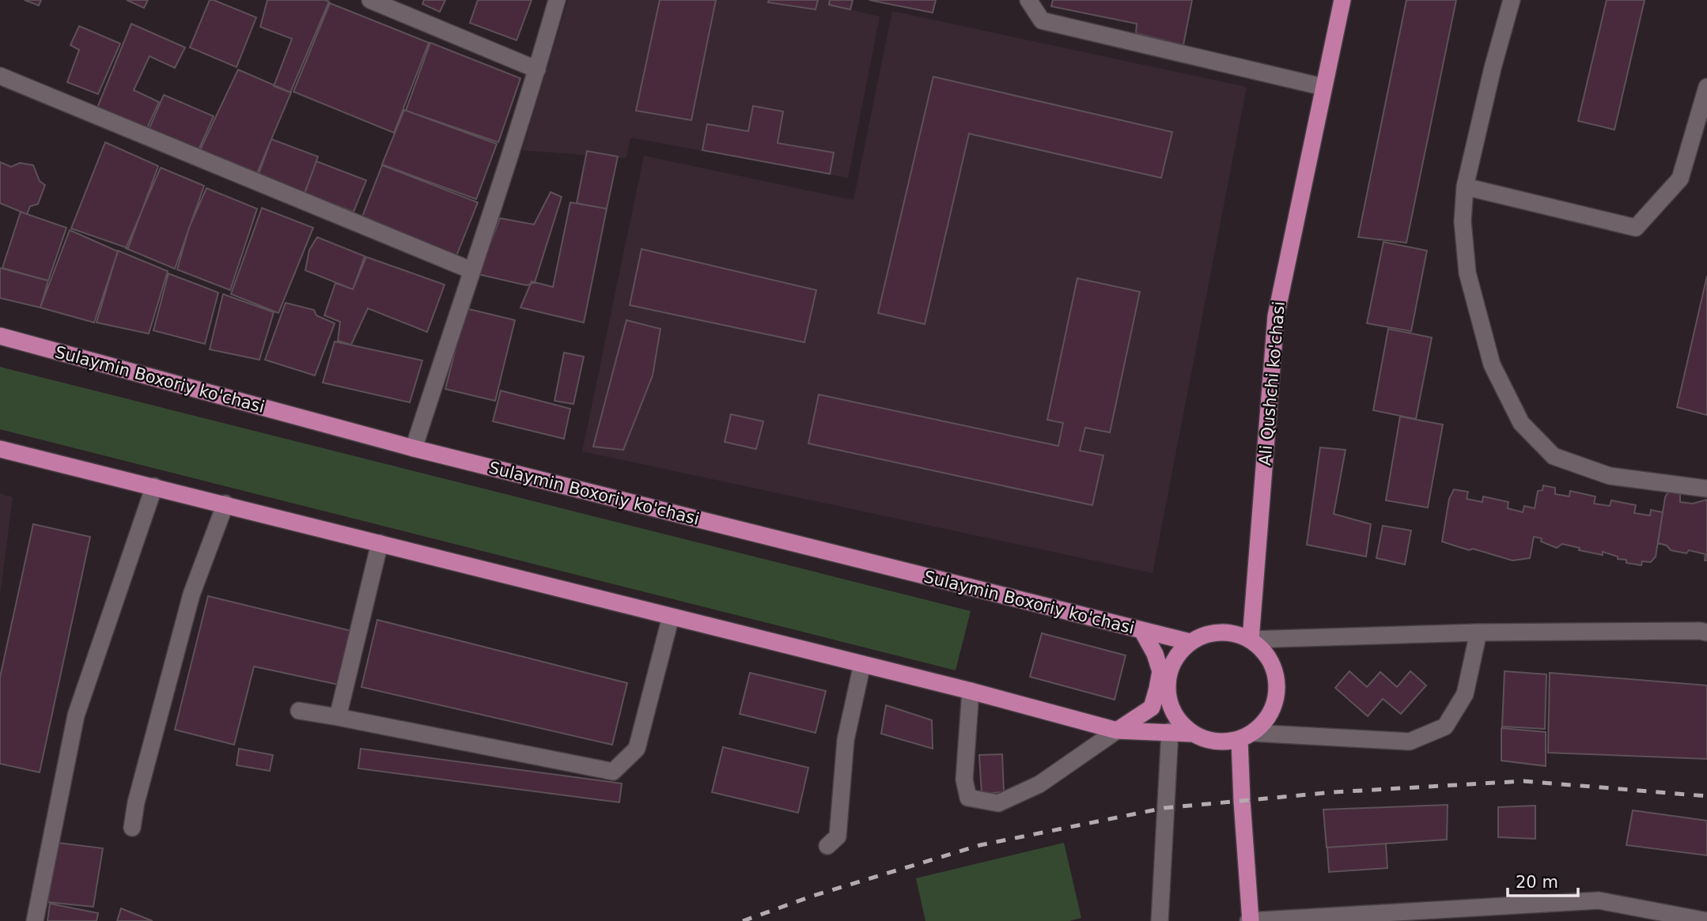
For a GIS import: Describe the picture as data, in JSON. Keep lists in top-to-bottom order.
{
  "streets": {
    "main road": ["Sulaymin Boxoriy ko'chasi", "Ali Qushchi ko'chasi"]
  },
  "crossings": [
    ["Sulaymin Boxoriy ko'chasi", "Ali Qushchi ko'chasi"]
  ],
  "scale_bar": "20 m"
}
